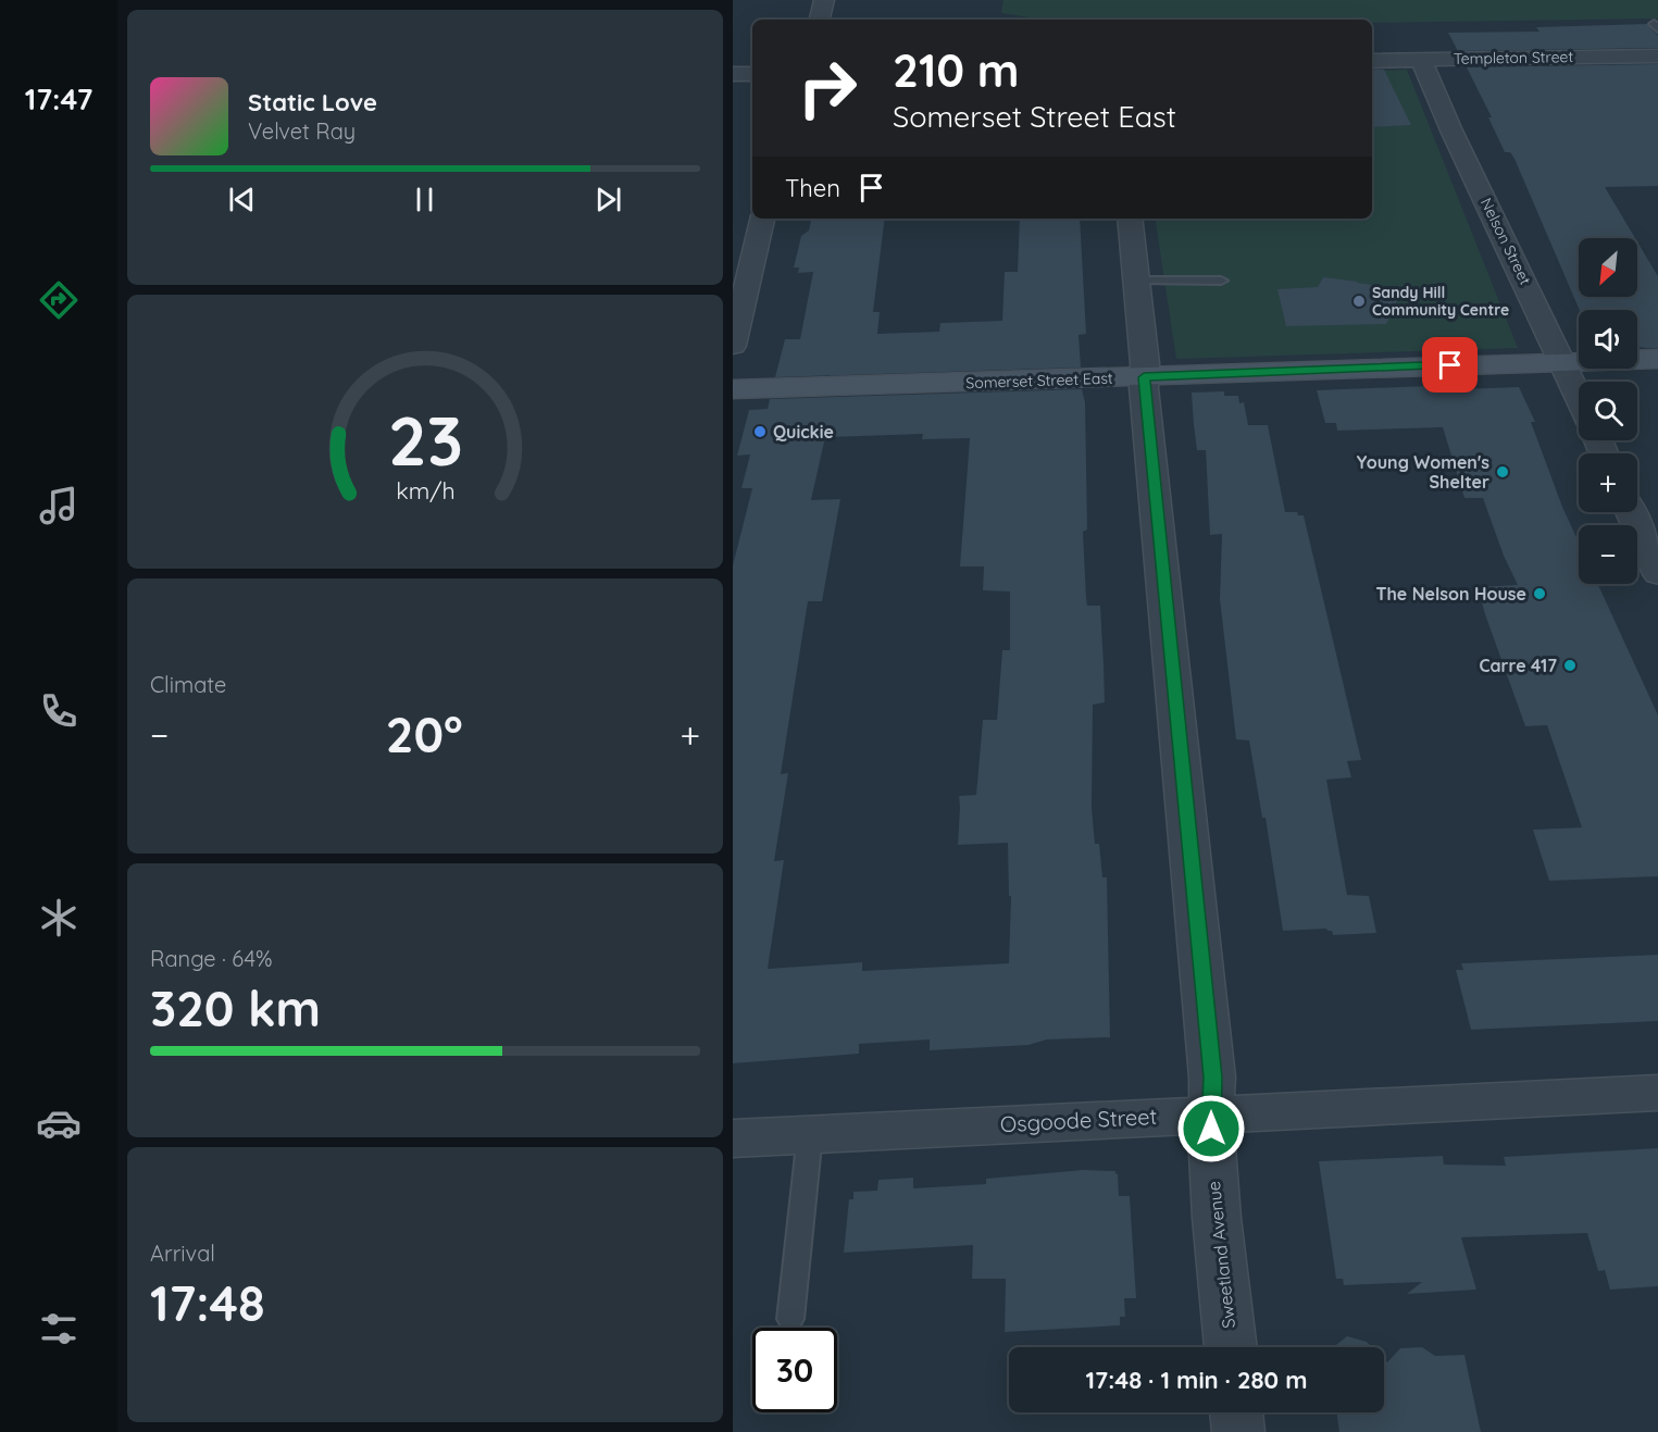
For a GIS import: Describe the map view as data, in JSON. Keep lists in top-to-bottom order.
{
  "streets": {
    "street": [
      "Templeton Street",
      "Nelson Street",
      "Somerset Street East",
      "Osgoode Street",
      "Sweetland Avenue"
    ]
  },
  "crossings": [
    ["Templeton Street", "Nelson Street"],
    ["Nelson Street", "Somerset Street East"],
    ["Somerset Street East", "Sweetland Avenue"],
    ["Osgoode Street", "Sweetland Avenue"]
  ],
  "places": [
    "Sandy Hill Community Centre",
    "Quickie",
    "Young Women's Shelter",
    "The Nelson House",
    "Carre 417"
  ],
  "north": "bottom left",
  "page": {
    "tabs": "17:47",
    "turn": ["210 m", "Somerset Street East"],
    "song": ["Static Love", "Velvet Ray"],
    "then": "Then",
    "map_buttons": ["+", "−"],
    "tile": [
      "Climate",
      ["Range · 64%", "320 km"],
      ["Arrival", "17:48"]
    ],
    "heat": ["−", "20°", "+"],
    "limit": "30",
    "trip": "17:48 · 1 min · 280 m",
    "gauge": ["23", "km/h"]
  }
}
